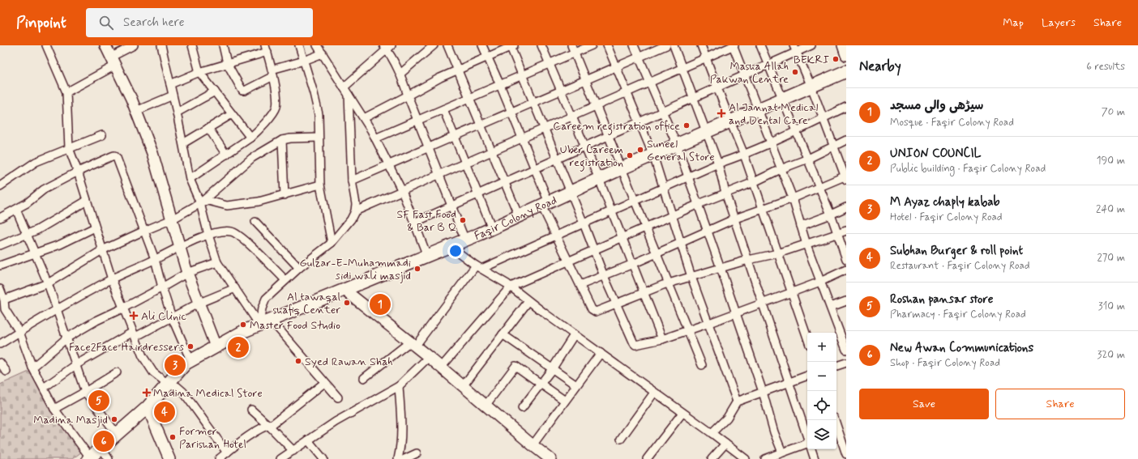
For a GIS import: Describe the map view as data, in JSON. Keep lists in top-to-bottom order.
{
  "streets": {
    "main road": ["Faqir Colony Road"]
  },
  "places": {
    "other": [
      "BEKRI",
      "Masha Allah Pakwan Centre",
      "Careem registration office",
      "Suneel General Store",
      "Uber Careem registration",
      "SF Fast Food & Bar B Q",
      "Gulzar-E-Muhammadi sidi wali masjid",
      "Al tawaqal shafiq Center",
      "Master Food Studio",
      "Face2Face Hairdressers",
      "Syed Rawan Shah",
      "Madina Masjid",
      "Former Parishan Hotel"
    ],
    "health": ["Al Jannat Medical and Dental Care", "Ali Clinic", "Madina Medical Store"]
  },
  "page": {
    "header": "Pinpoint",
    "search": "Search here",
    "nav": ["Map", "Layers", "Share"],
    "heading": ["Nearby", "6 results"],
    "list": [
      {
        "mark": "1",
        "name": "سیڑھی والی مسجد",
        "note": "Mosque · Faqir Colony Road",
        "value": "70 m"
      },
      {
        "mark": "2",
        "name": "UNION COUNCIL",
        "note": "Public building · Faqir Colony Road",
        "value": "190 m"
      },
      {
        "mark": "3",
        "name": "M Ayaz chaply kabab",
        "note": "Hotel · Faqir Colony Road",
        "value": "240 m"
      },
      {
        "mark": "4",
        "name": "Subhan Burger & roll point",
        "note": "Restaurant · Faqir Colony Road",
        "value": "270 m"
      },
      {
        "mark": "5",
        "name": "Roshan pansar store",
        "note": "Pharmacy · Faqir Colony Road",
        "value": "310 m"
      },
      {
        "mark": "6",
        "name": "New Awan Communications",
        "note": "Shop · Faqir Colony Road",
        "value": "320 m"
      }
    ],
    "pins": [
      "1",
      "2",
      "3",
      "5",
      "4",
      "6"
    ],
    "map_buttons": ["+", "−"],
    "buttons": ["Save", "Share"]
  }
}
